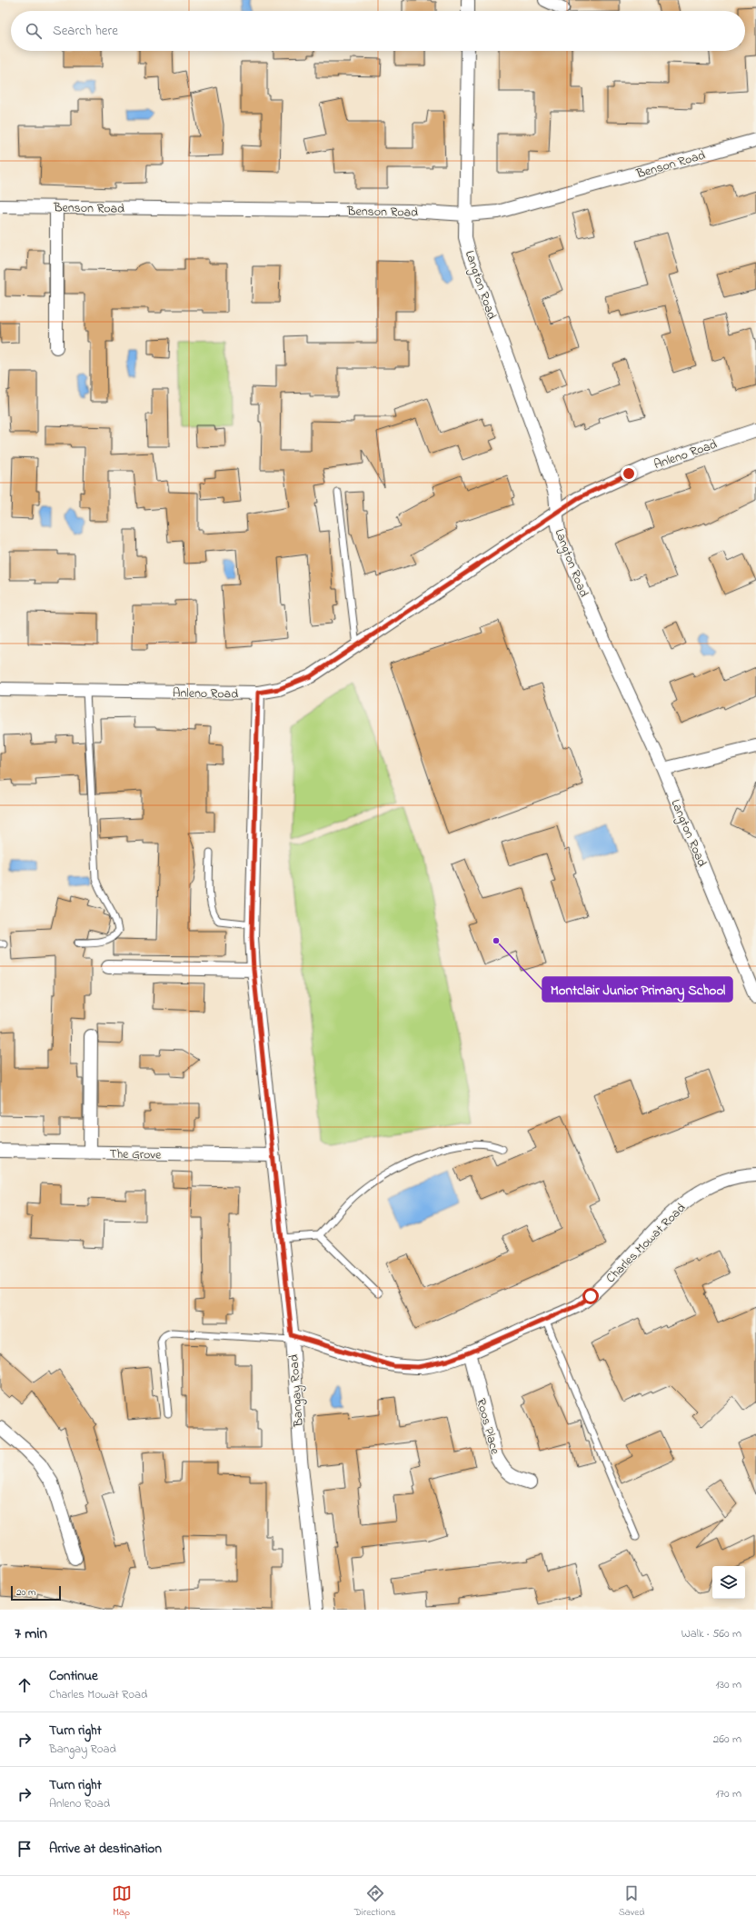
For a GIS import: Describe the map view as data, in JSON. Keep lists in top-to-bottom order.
{
  "streets": {
    "street": [
      "Benson Road",
      "Langton Road",
      "Anleno Road",
      "The Grove",
      "Charles Mowat Road",
      "Bangay Road",
      "Roos Place"
    ]
  },
  "crossings": [
    ["Benson Road", "Langton Road"],
    ["Langton Road", "Anleno Road"],
    ["Anleno Road", "Bangay Road"],
    ["The Grove", "Bangay Road"],
    ["Charles Mowat Road", "Bangay Road"],
    ["Charles Mowat Road", "Roos Place"]
  ],
  "places": ["Montclair Junior Primary School"],
  "scale_bar": "20 m",
  "page": {
    "search": "Search here",
    "scale": "20 m",
    "heading": ["7 min", "Walk · 560 m"],
    "list": [
      ["Continue", "Charles Mowat Road", "130 m"],
      ["Turn right", "Bangay Road", "260 m"],
      ["Turn right", "Anleno Road", "170 m"],
      "Arrive at destination"
    ],
    "nav": ["Map", "Directions", "Saved"]
  }
}
